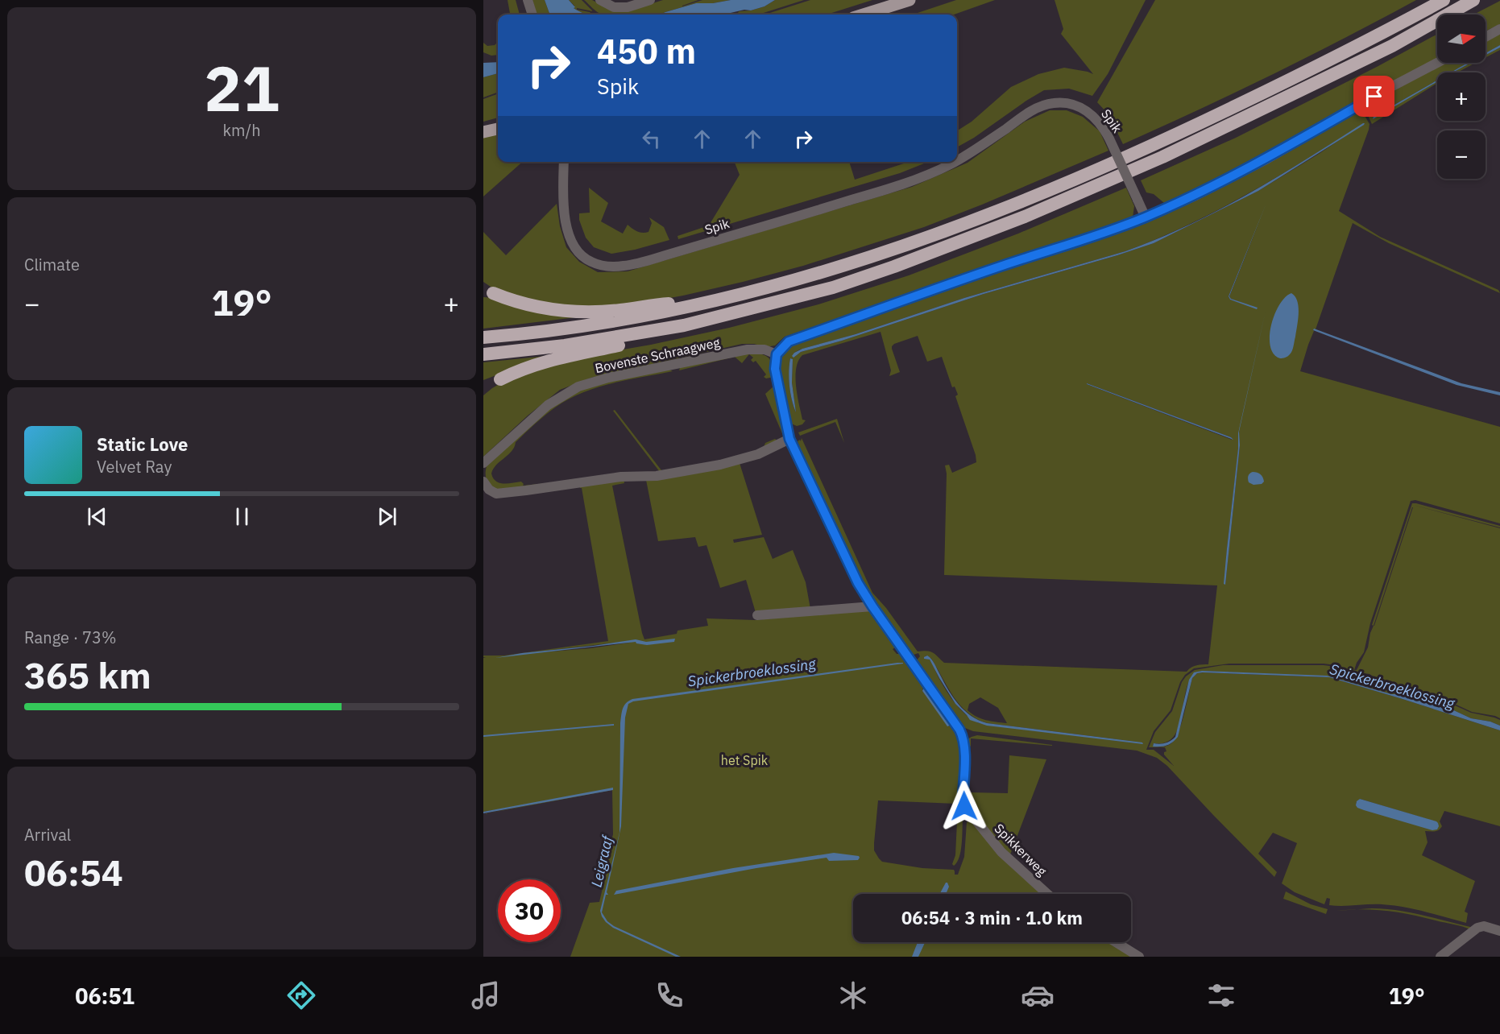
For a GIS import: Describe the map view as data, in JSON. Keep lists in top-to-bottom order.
{
  "streets": {
    "street": ["Spik", "Bovenste Schraagweg", "Spikkerweg"]
  },
  "water": ["Spickerbroeklossing", "Leigraaf"],
  "parks": ["het Spik"],
  "north": "right",
  "page": {
    "tile": [
      ["21", "km/h"],
      "Climate",
      ["Range · 73%", "365 km"],
      ["Arrival", "06:54"]
    ],
    "map_buttons": ["+", "−"],
    "turn": ["450 m", "Spik"],
    "heat": ["−", "19°", "+"],
    "song": ["Static Love", "Velvet Ray"],
    "limit": "30",
    "trip": "06:54 · 3 min · 1.0 km",
    "tabs": ["06:51", "19°"]
  }
}
